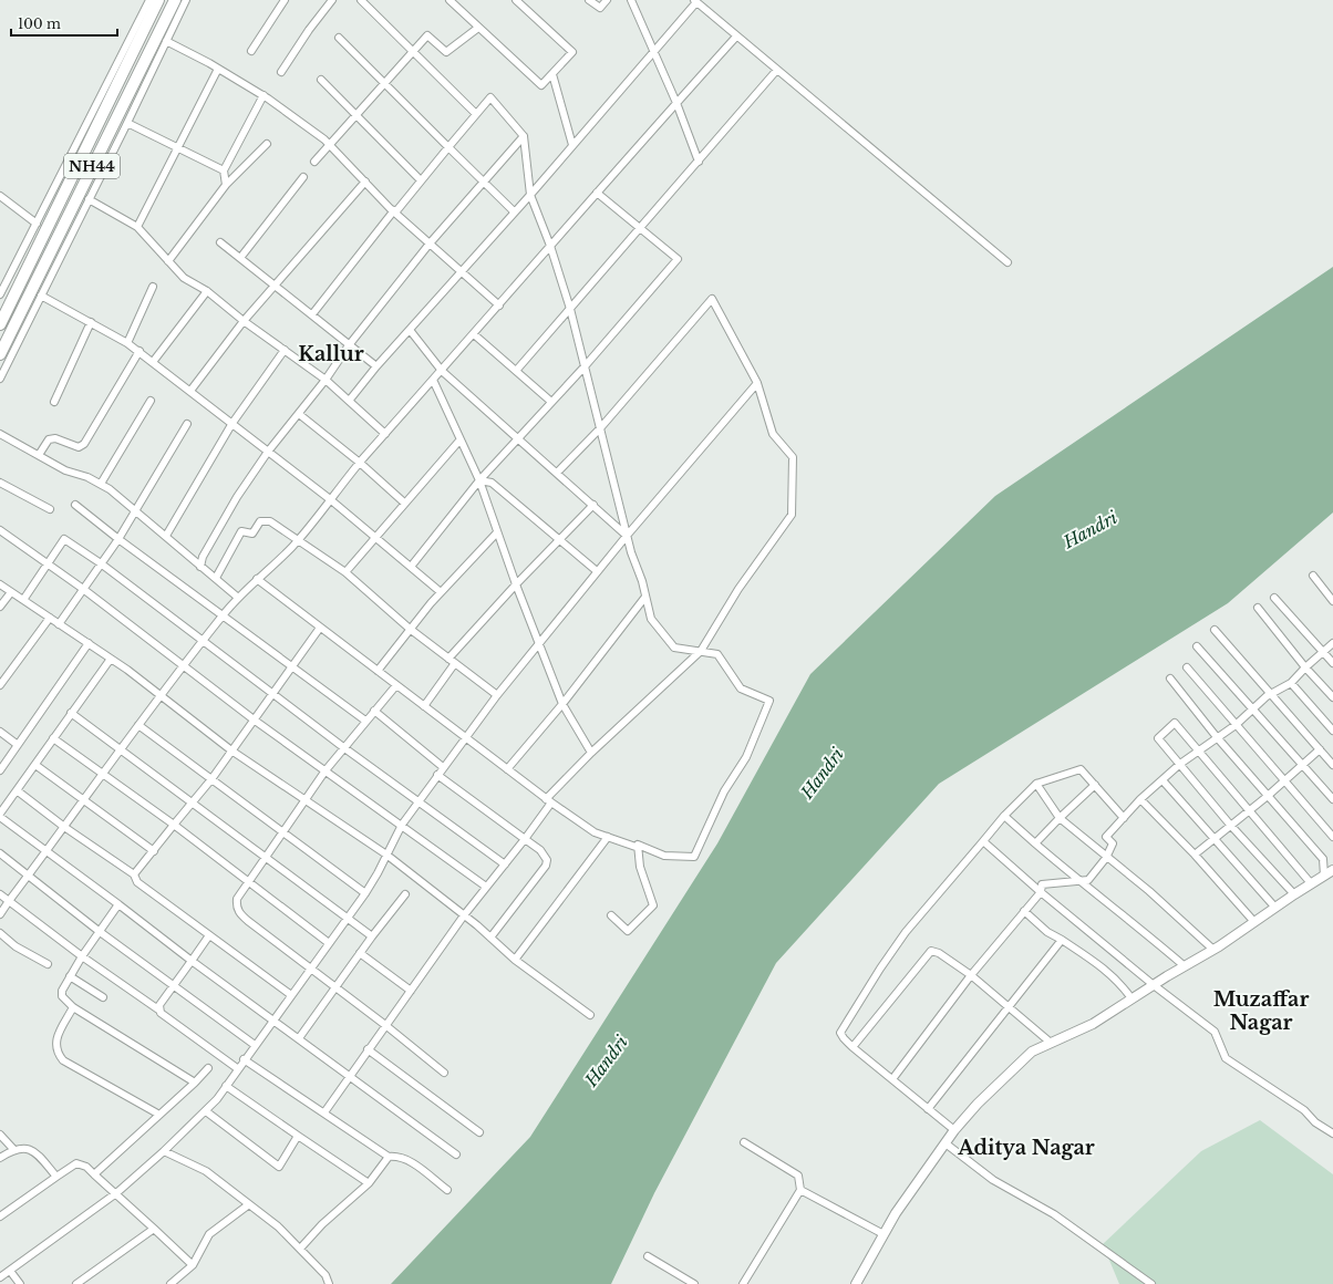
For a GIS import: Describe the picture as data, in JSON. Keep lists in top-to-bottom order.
{
  "streets": {
    "highway": ["NH44"]
  },
  "districts": ["Kallur", "Muzaffar Nagar", "Aditya Nagar"],
  "water": ["Handri"],
  "scale_bar": "100 m"
}
